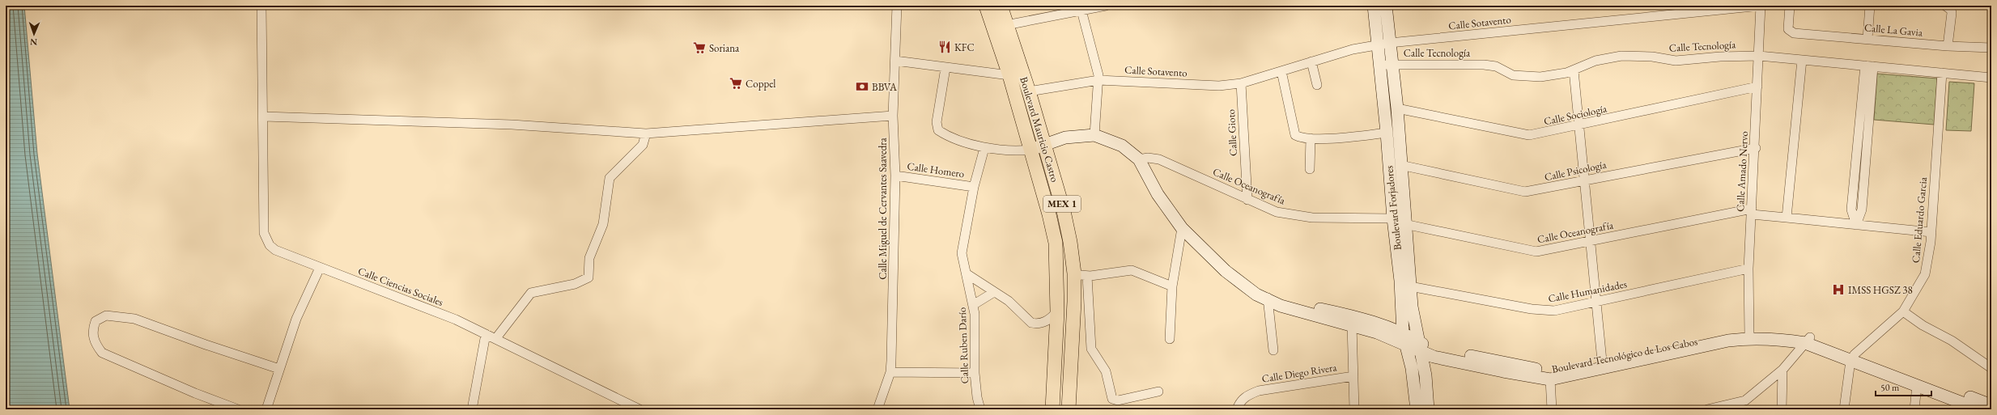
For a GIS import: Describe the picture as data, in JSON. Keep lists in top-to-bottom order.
{
  "streets": {
    "main road": ["Boulevard Mauricio Castro", "MEX 1"],
    "street": [
      "Calle Sotavento",
      "Calle La Gavia",
      "Calle Tecnología",
      "Calle Sociología",
      "Calle Gioto",
      "Calle Homero",
      "Calle Psicología",
      "Calle Amado Nervo",
      "Calle Oceanografía",
      "Boulevard Forjadores",
      "Calle Miguel de Cervantes Saavedra",
      "Calle Eduardo Garcia",
      "Calle Ciencias Sociales",
      "Calle Humanidades",
      "Calle Ruben Darío",
      "Boulevard Tecnológico de Los Cabos",
      "Calle Diego Rivera"
    ]
  },
  "crossings": [
    ["Calle Sotavento", "Boulevard Mauricio Castro"],
    ["Calle Sotavento", "Calle Gioto"],
    ["Calle Sotavento", "Calle Amado Nervo"],
    ["Calle Sotavento", "Boulevard Forjadores"],
    ["Calle Tecnología", "Calle Amado Nervo"],
    ["Calle Tecnología", "Boulevard Forjadores"],
    ["Calle Tecnología", "Calle Eduardo Garcia"],
    ["Calle Sociología", "Calle Amado Nervo"],
    ["Calle Sociología", "Boulevard Forjadores"],
    ["Boulevard Mauricio Castro", "Boulevard Tecnológico de Los Cabos"],
    ["Calle Gioto", "Calle Oceanografía"],
    ["Calle Homero", "Calle Miguel de Cervantes Saavedra"],
    ["Calle Homero", "Calle Ruben Darío"],
    ["Calle Psicología", "Calle Amado Nervo"],
    ["Calle Psicología", "Boulevard Forjadores"],
    ["Calle Amado Nervo", "Calle Oceanografía"],
    ["Calle Amado Nervo", "Calle Humanidades"],
    ["Calle Amado Nervo", "Boulevard Tecnológico de Los Cabos"],
    ["Calle Oceanografía", "Boulevard Forjadores"],
    ["Calle Oceanografía", "Calle Eduardo Garcia"],
    ["Calle Oceanografía", "Boulevard Tecnológico de Los Cabos"],
    ["Boulevard Forjadores", "Calle Humanidades"],
    ["Boulevard Forjadores", "Boulevard Tecnológico de Los Cabos"],
    ["Calle Eduardo Garcia", "Boulevard Tecnológico de Los Cabos"]
  ],
  "places": {
    "restaurant": ["KFC"],
    "supermarket": ["Soriana", "Coppel"],
    "bank": ["BBVA"],
    "hospital": ["IMSS HGSZ 38"]
  },
  "scale_bar": "50 m",
  "north": "bottom"
}
